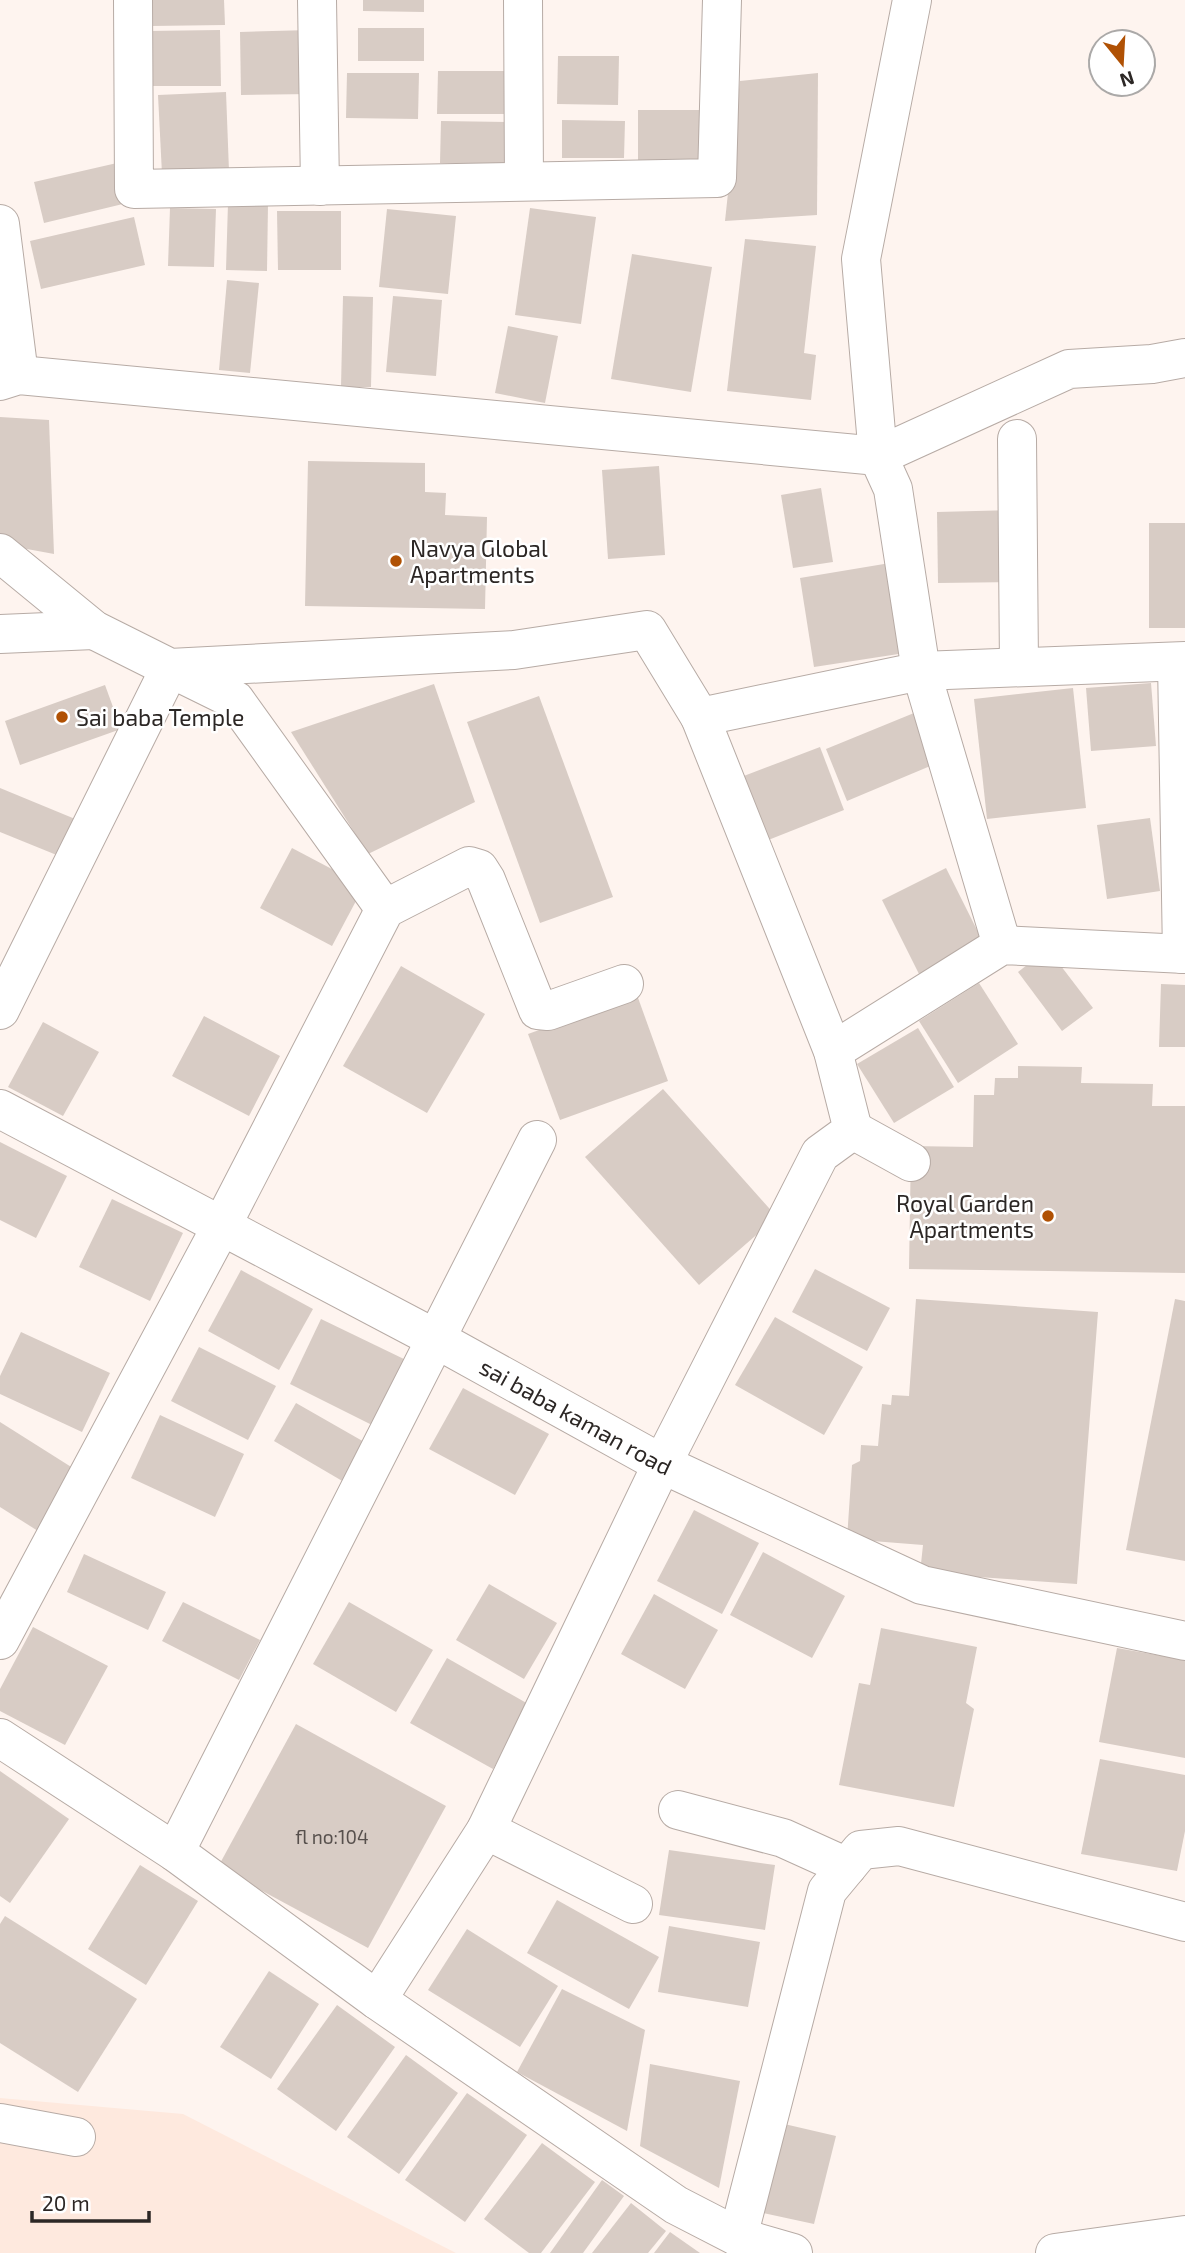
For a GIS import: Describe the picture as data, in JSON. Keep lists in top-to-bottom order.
{
  "streets": {
    "street": ["sai baba kaman road"]
  },
  "places": ["Navya Global Apartments", "Sai baba Temple", "Royal Garden Apartments"],
  "house_numbers": ["fl no:104"],
  "scale_bar": "20 m",
  "north": "bottom"
}
